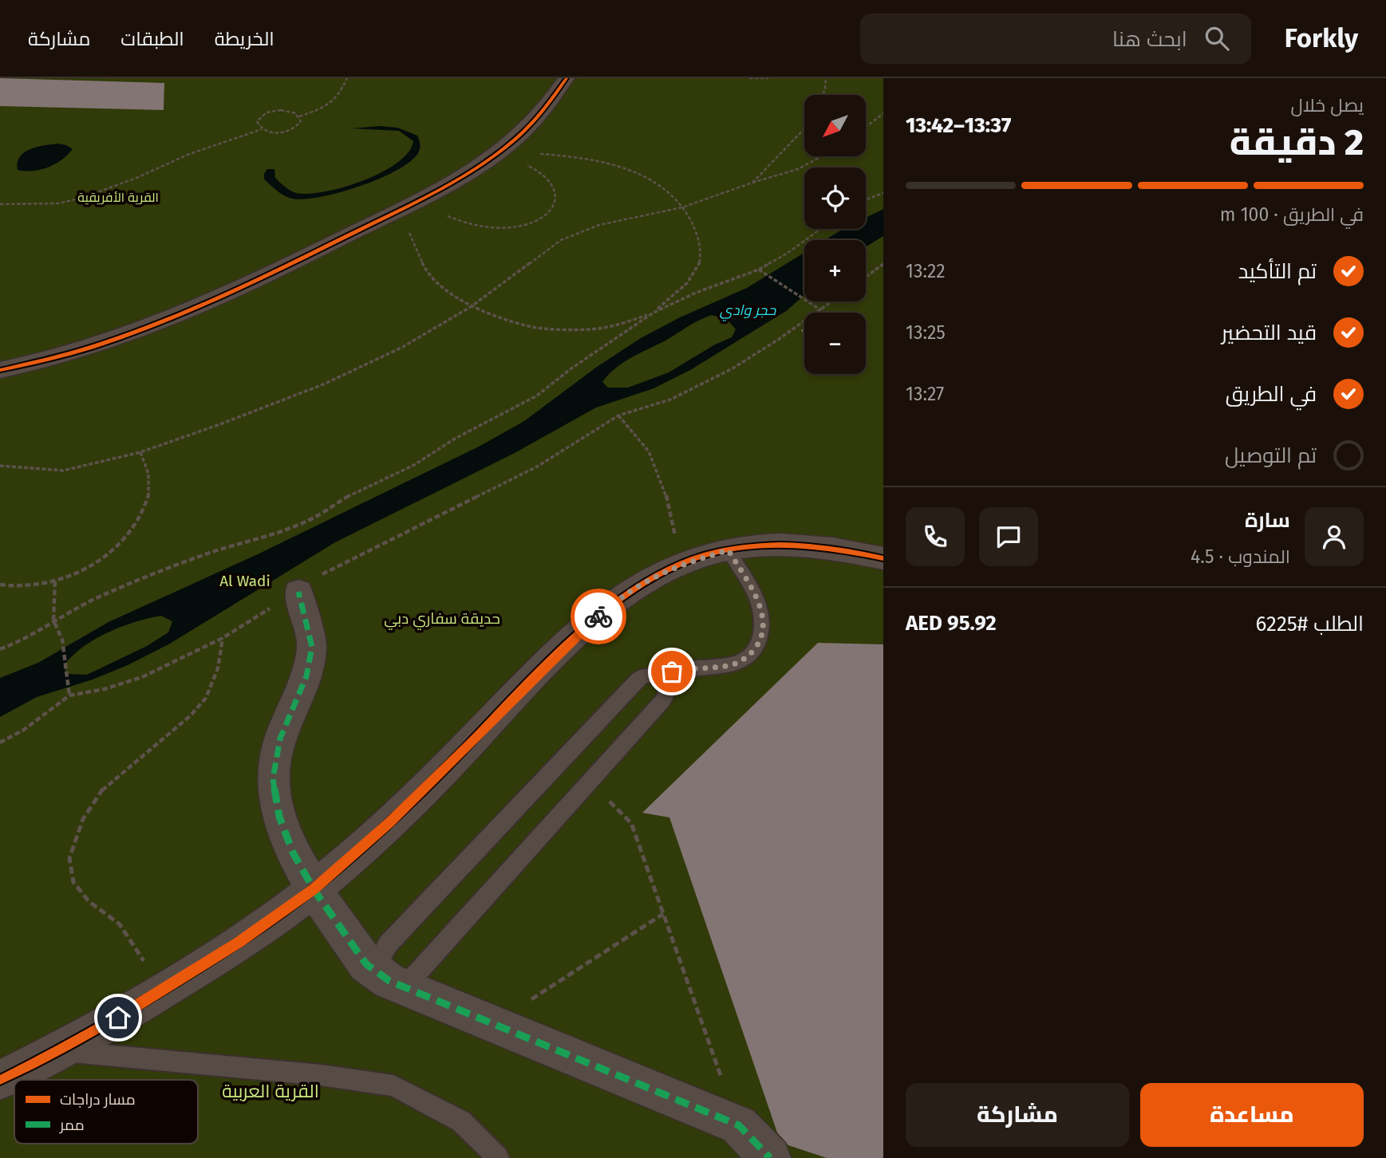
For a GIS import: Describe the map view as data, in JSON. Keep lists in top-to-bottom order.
{
  "water": ["حجر وادي"],
  "parks": [
    "القرية الأفريقية",
    "Al Wadi",
    "حديقة سفاري دبي",
    "القرية العربية"
  ],
  "legend": ["مسار دراجات", "ممر"],
  "north": "bottom left",
  "page": {
    "header": "Forkly",
    "search": "ابحث هنا",
    "nav": ["الخريطة", "الطبقات", "مشاركة"],
    "heading": ["2 دقيقة", "يصل خلال", "13:37–13:42"],
    "panel": [
      "سارة",
      "المندوب · 4.5",
      "الطلب #6225",
      "AED 95.92"
    ],
    "map_buttons": ["+", "−"],
    "bar": "في الطريق · 100 m",
    "list": [
      ["تم التأكيد", "13:22"],
      ["قيد التحضير", "13:25"],
      ["في الطريق", "13:27"],
      "تم التوصيل"
    ],
    "buttons": ["مساعدة", "مشاركة"]
  }
}
